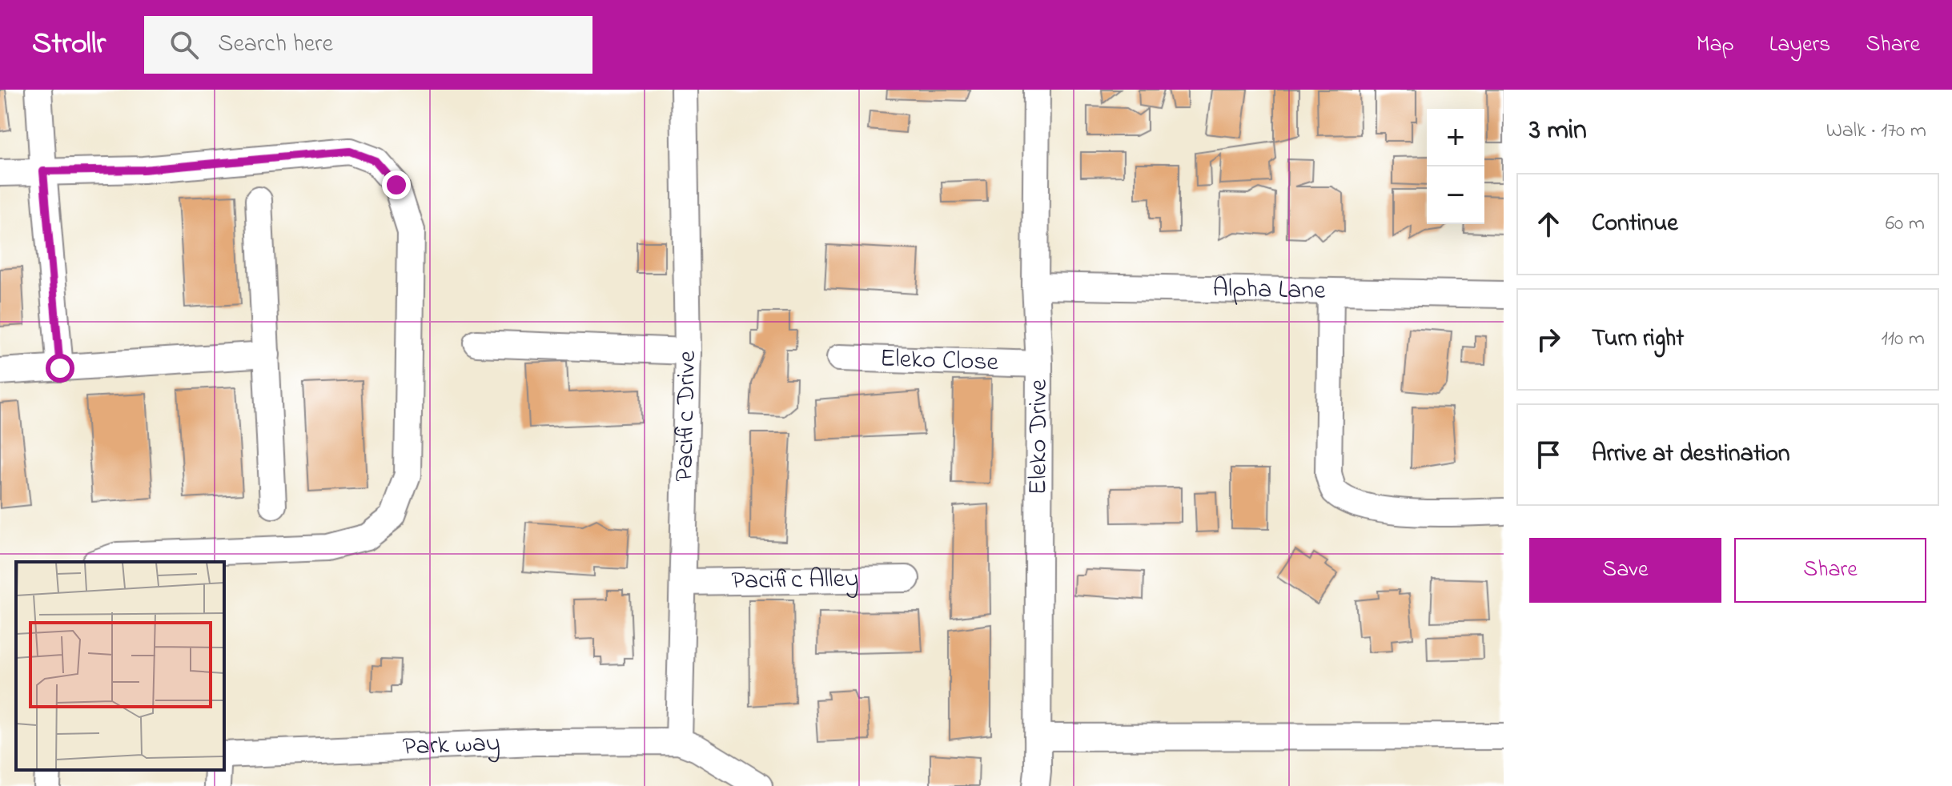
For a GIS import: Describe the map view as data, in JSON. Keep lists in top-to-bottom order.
{
  "streets": {
    "street": [
      "Alpha Lane",
      "Eleko Close",
      "Pacific Drive",
      "Eleko Drive",
      "Pacific Alley",
      "Park way"
    ]
  },
  "crossings": [
    ["Alpha Lane", "Eleko Drive"],
    ["Eleko Close", "Eleko Drive"],
    ["Pacific Drive", "Pacific Alley"],
    ["Pacific Drive", "Park way"]
  ],
  "page": {
    "header": "Strollr",
    "search": "Search here",
    "nav": ["Map", "Layers", "Share"],
    "heading": ["3 min", "Walk · 170 m"],
    "map_buttons": ["+", "−"],
    "list": [
      ["Continue", "60 m"],
      ["Turn right", "110 m"],
      "Arrive at destination"
    ],
    "buttons": ["Save", "Share"]
  }
}
